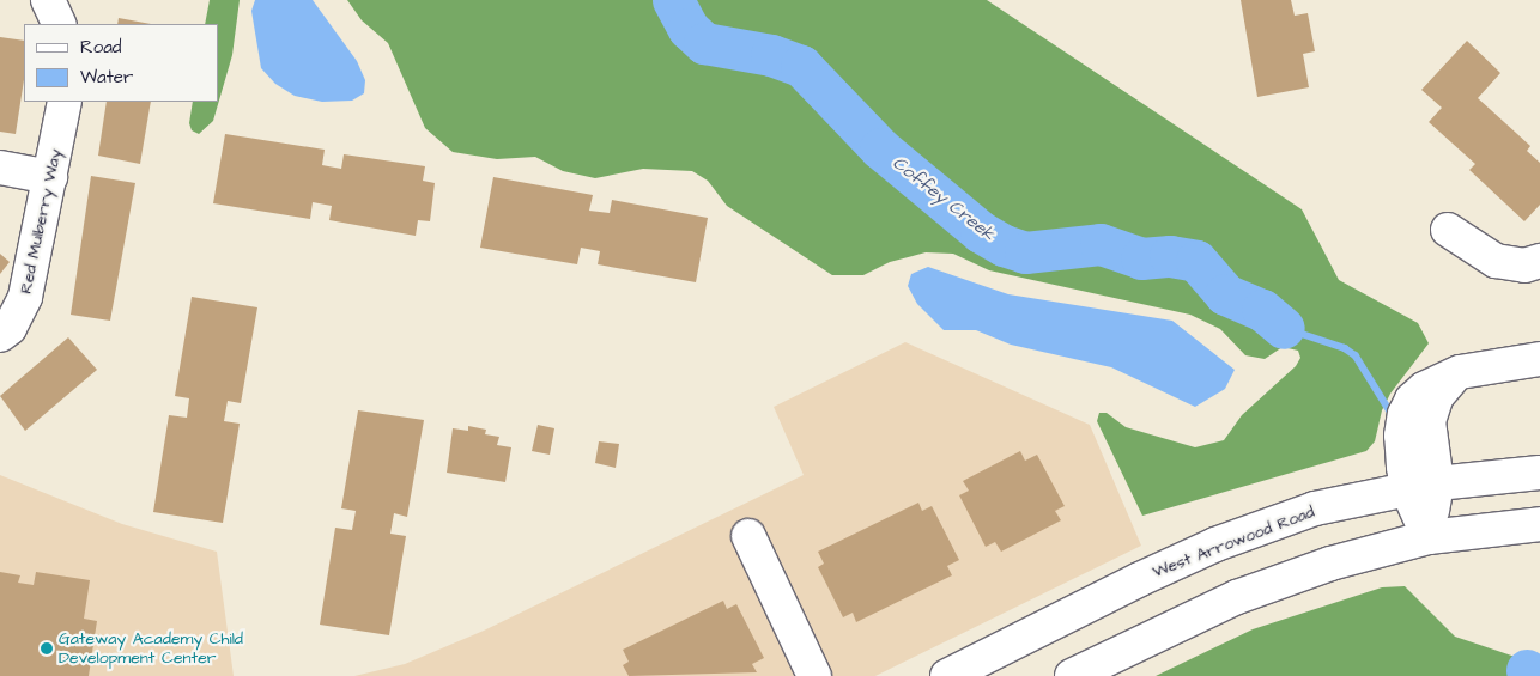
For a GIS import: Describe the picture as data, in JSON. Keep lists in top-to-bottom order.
{
  "streets": {
    "main road": ["Red Mulberry Way", "West Arrowood Road"]
  },
  "water": ["Coffey Creek"],
  "places": ["Gateway Academy Child Development Center"],
  "legend": ["Road", "Water"]
}
